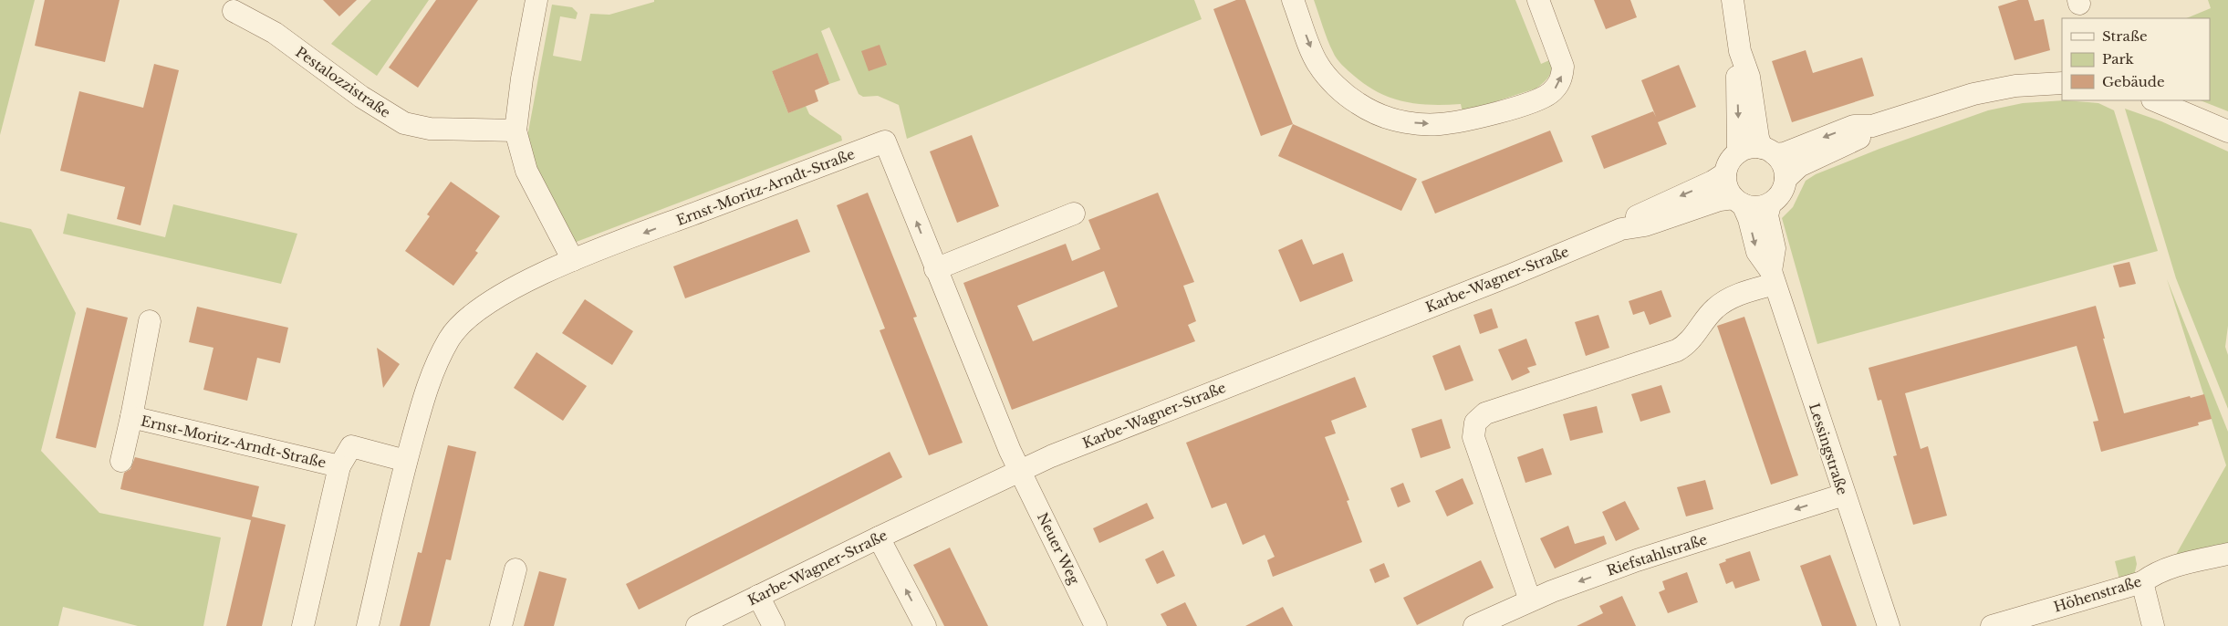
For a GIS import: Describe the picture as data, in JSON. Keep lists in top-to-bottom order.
{
  "streets": {
    "street": [
      "Pestalozzistraße",
      "Ernst-Moritz-Arndt-Straße",
      "Karbe-Wagner-Straße",
      "Lessingstraße",
      "Neuer Weg",
      "Riefstahlstraße",
      "Höhenstraße"
    ]
  },
  "crossings": [
    ["Ernst-Moritz-Arndt-Straße", "Karbe-Wagner-Straße"],
    ["Ernst-Moritz-Arndt-Straße", "Neuer Weg"],
    ["Karbe-Wagner-Straße", "Lessingstraße"],
    ["Karbe-Wagner-Straße", "Neuer Weg"],
    ["Lessingstraße", "Riefstahlstraße"]
  ],
  "one_way": ["Riefstahlstraße"],
  "legend": ["Straße", "Park", "Gebäude"]
}
